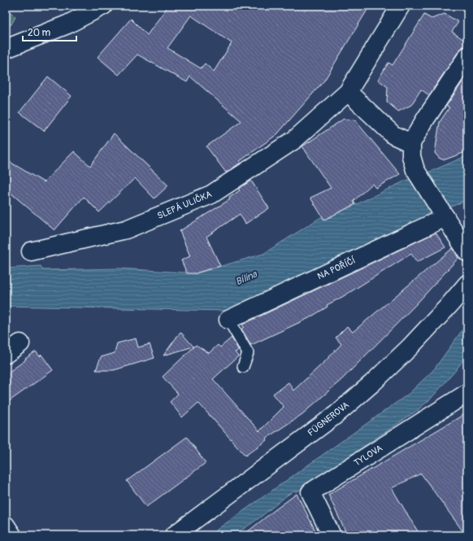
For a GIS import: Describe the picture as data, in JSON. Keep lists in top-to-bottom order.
{
  "streets": {
    "street": [
      "SLEPÁ ULIČKA",
      "NA POŘÍČÍ",
      "FÜGNEROVA",
      "TYLOVA"
    ]
  },
  "water": ["Bílina"],
  "scale_bar": "20 m"
}
